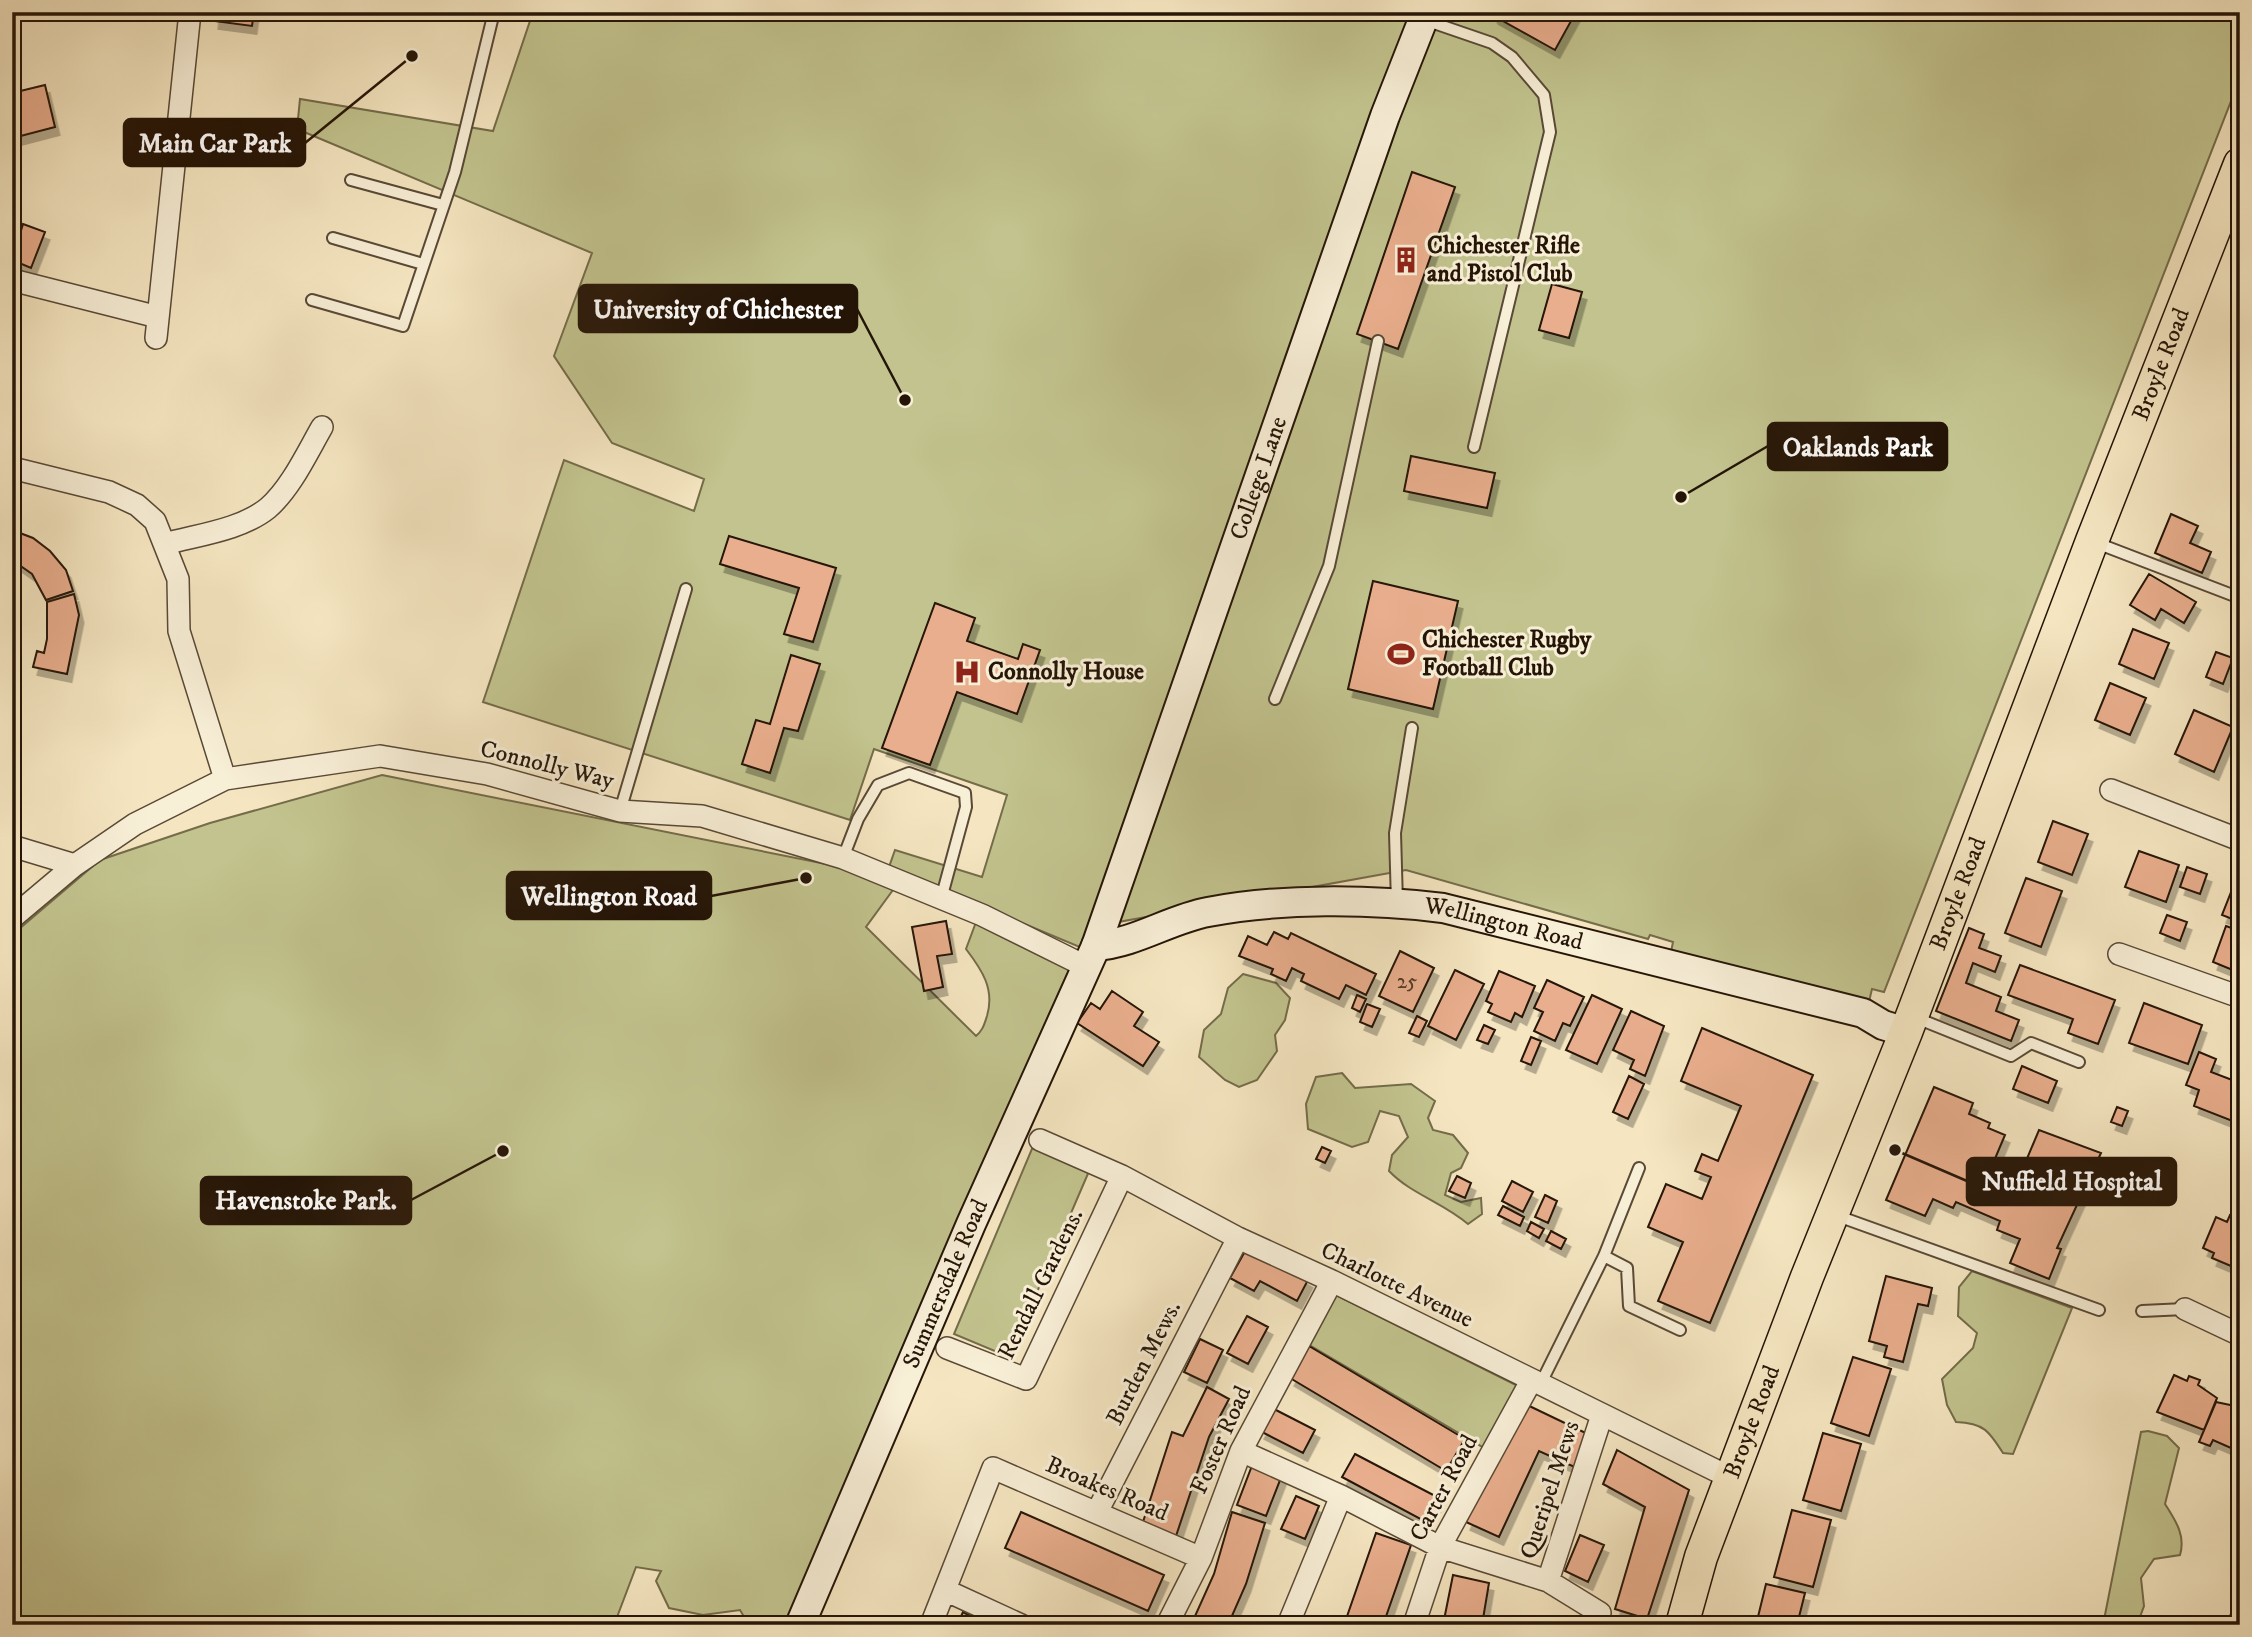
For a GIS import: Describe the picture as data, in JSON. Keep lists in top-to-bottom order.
{
  "streets": {
    "main road": ["Broyle Road"],
    "street": [
      "College Lane",
      "Connolly Way",
      "Wellington Road",
      "Rendall Gardens.",
      "Summersdale Road",
      "Charlotte Avenue",
      "Burden Mews.",
      "Foster Road",
      "Carter Road",
      "Broakes Road",
      "Queripel Mews"
    ]
  },
  "crossings": [
    ["Broyle Road", "Wellington Road"],
    ["Broyle Road", "Charlotte Avenue"],
    ["College Lane", "Connolly Way"],
    ["College Lane", "Wellington Road"],
    ["College Lane", "Summersdale Road"],
    ["Connolly Way", "Wellington Road"],
    ["Connolly Way", "Summersdale Road"],
    ["Wellington Road", "Summersdale Road"],
    ["Rendall Gardens.", "Charlotte Avenue"],
    ["Charlotte Avenue", "Burden Mews."],
    ["Charlotte Avenue", "Foster Road"],
    ["Charlotte Avenue", "Carter Road"],
    ["Charlotte Avenue", "Queripel Mews"],
    ["Burden Mews.", "Broakes Road"],
    ["Foster Road", "Broakes Road"],
    ["Foster Road", "Queripel Mews"],
    ["Carter Road", "Queripel Mews"]
  ],
  "places": {
    "other": [
      "Main Car Park",
      "University of Chichester",
      "Oaklands Park",
      "Wellington Road",
      "Nuffield Hospital",
      "Havenstoke Park."
    ],
    "building": ["Chichester Rifle and Pistol Club"],
    "sports": ["Chichester Rugby Football Club"],
    "hospital": ["Connolly House"]
  },
  "house_numbers": ["25"]
}
